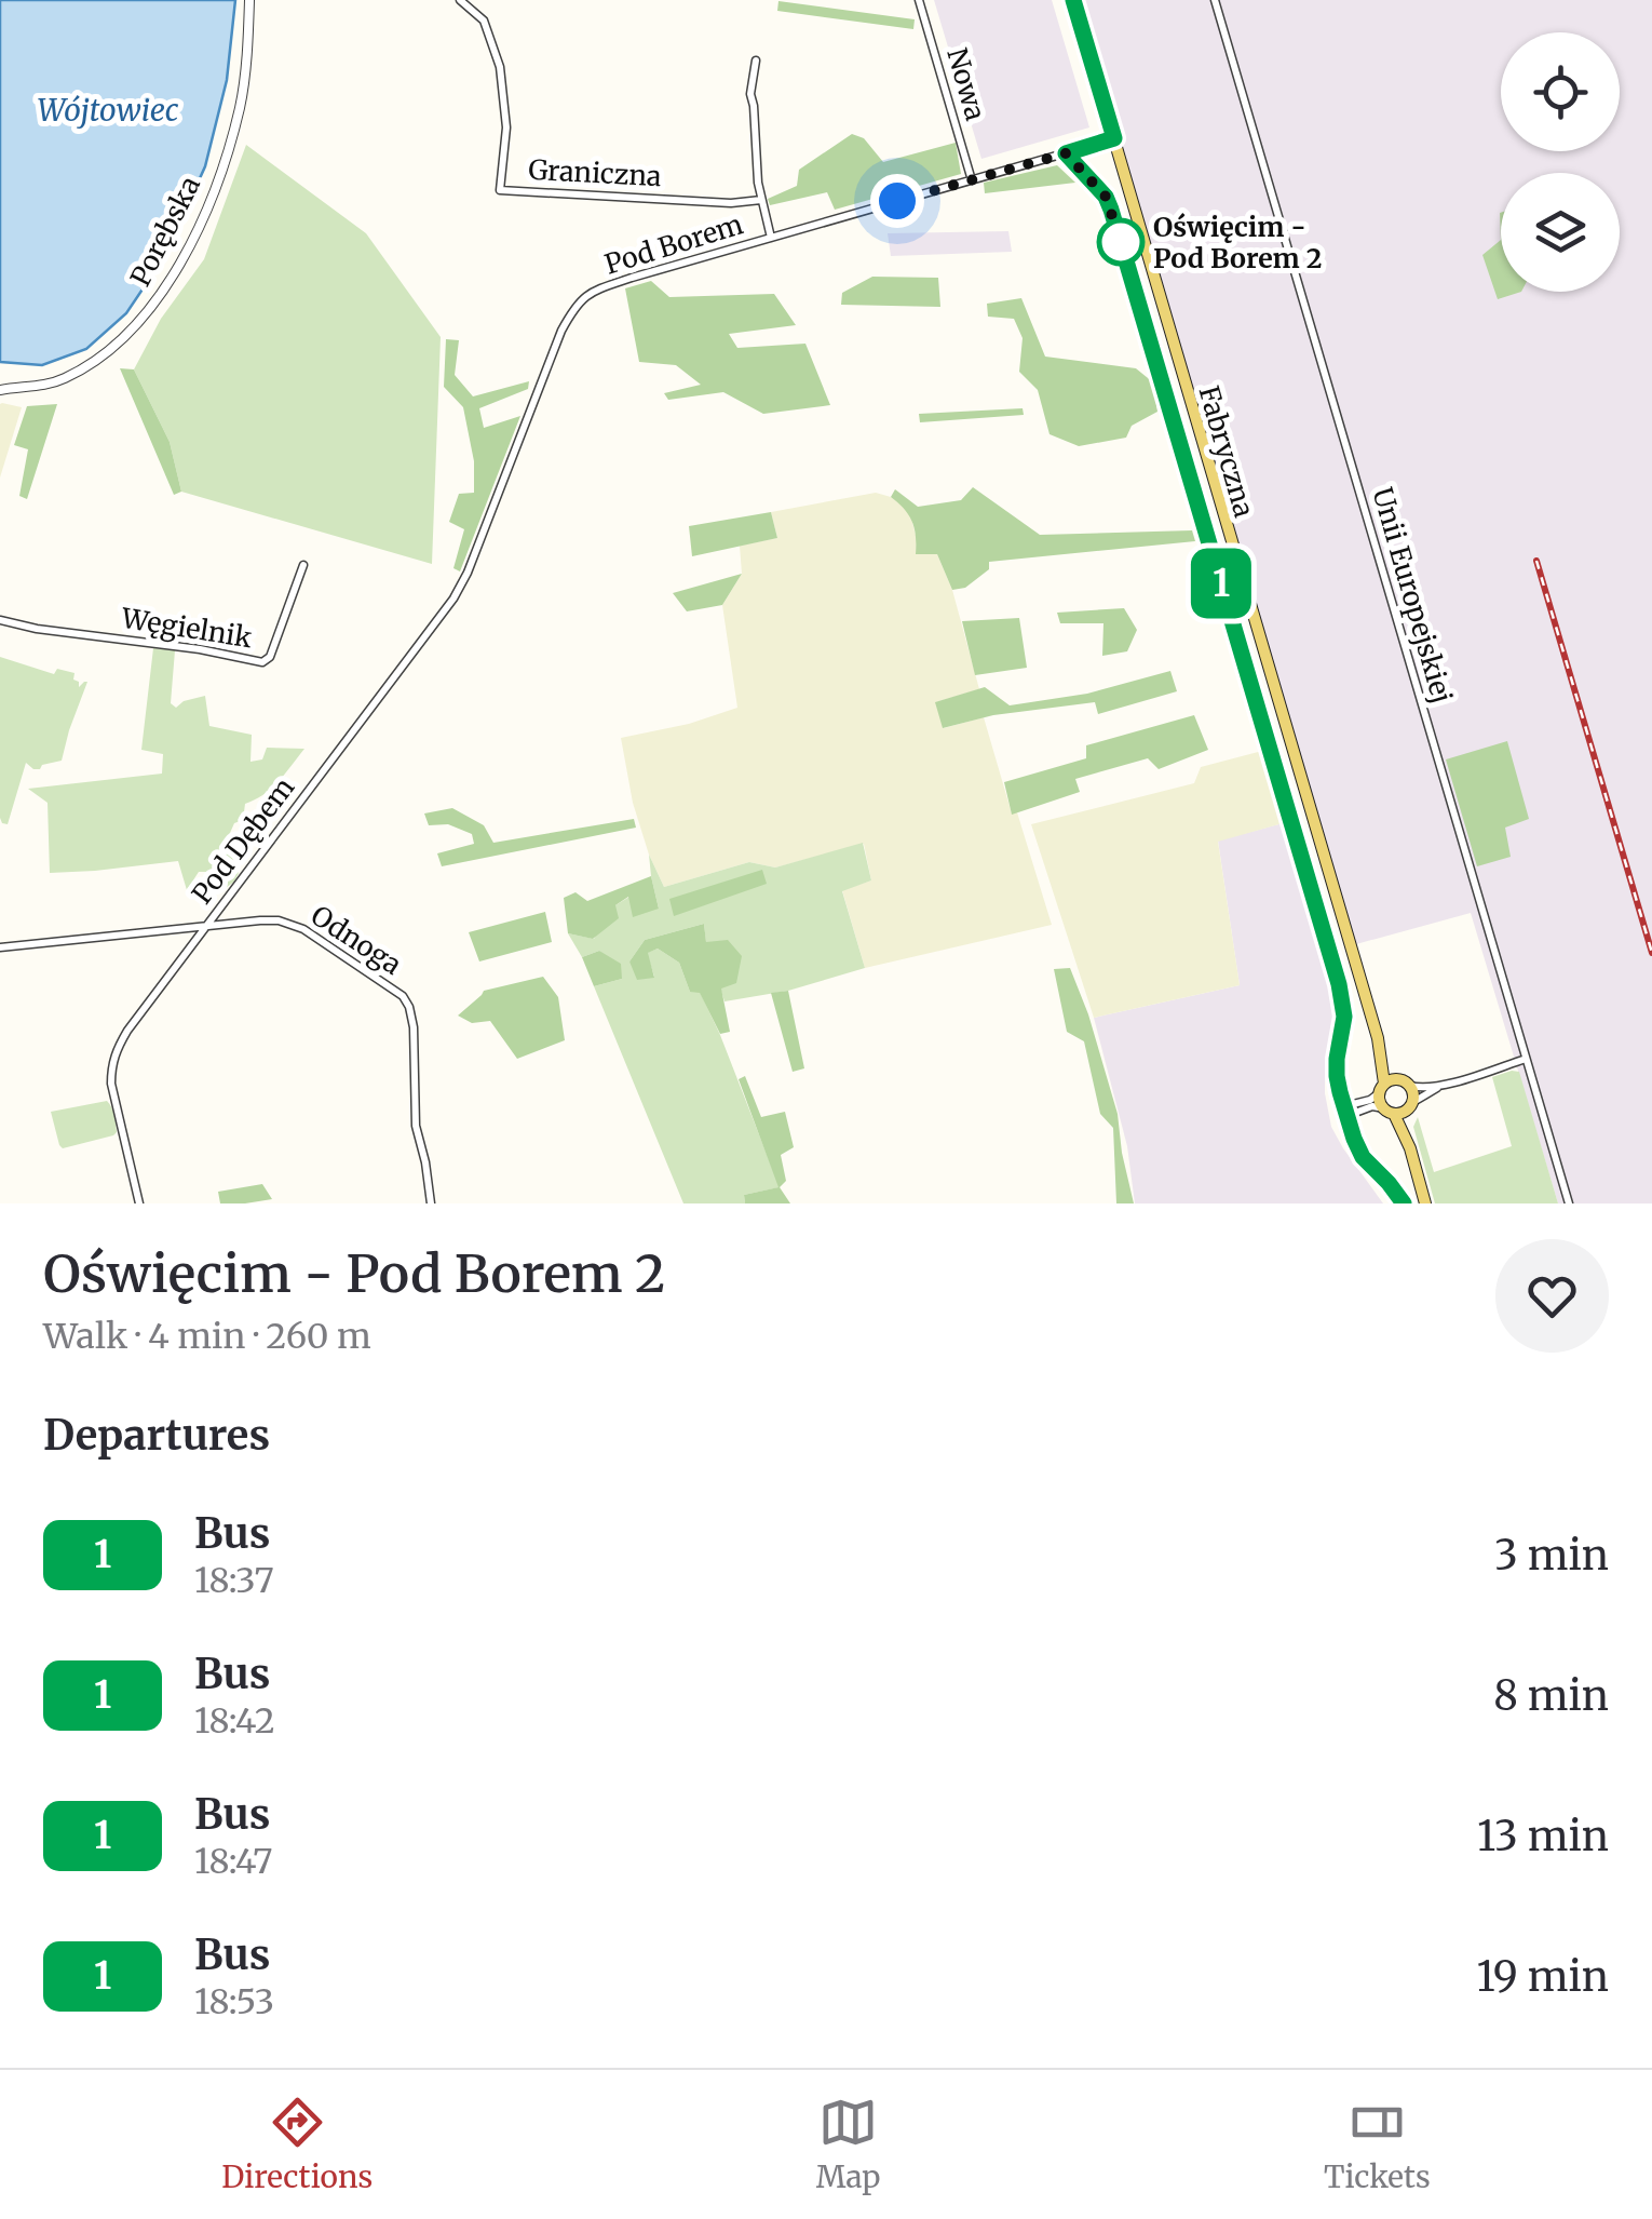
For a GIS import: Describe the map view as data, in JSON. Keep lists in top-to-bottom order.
{
  "streets": {
    "main road": ["Fabryczna"],
    "street": [
      "Nowa",
      "Graniczna",
      "Porębska",
      "Pod Borem",
      "Unii Europejskiej",
      "Węgielnik",
      "Pod Dębem",
      "Odnoga"
    ]
  },
  "crossings": [
    ["Nowa", "Pod Borem"],
    ["Pod Borem", "Fabryczna"],
    ["Pod Borem", "Pod Dębem"],
    ["Pod Dębem", "Odnoga"]
  ],
  "water": ["Wójtowiec"],
  "places": ["Oświęcim - Pod Borem 2"],
  "lines": ["bus line 1"],
  "page": {
    "on_map": "1",
    "heading": [
      ["Oświęcim - Pod Borem 2", "Walk · 4 min · 260 m"],
      "Departures"
    ],
    "list": [
      {
        "mark": "1",
        "name": "Bus",
        "note": "18:37",
        "value": "3 min"
      },
      {
        "mark": "1",
        "name": "Bus",
        "note": "18:42",
        "value": "8 min"
      },
      {
        "mark": "1",
        "name": "Bus",
        "note": "18:47",
        "value": "13 min"
      },
      {
        "mark": "1",
        "name": "Bus",
        "note": "18:53",
        "value": "19 min"
      }
    ],
    "tabs": ["Directions", "Map", "Tickets"]
  }
}
